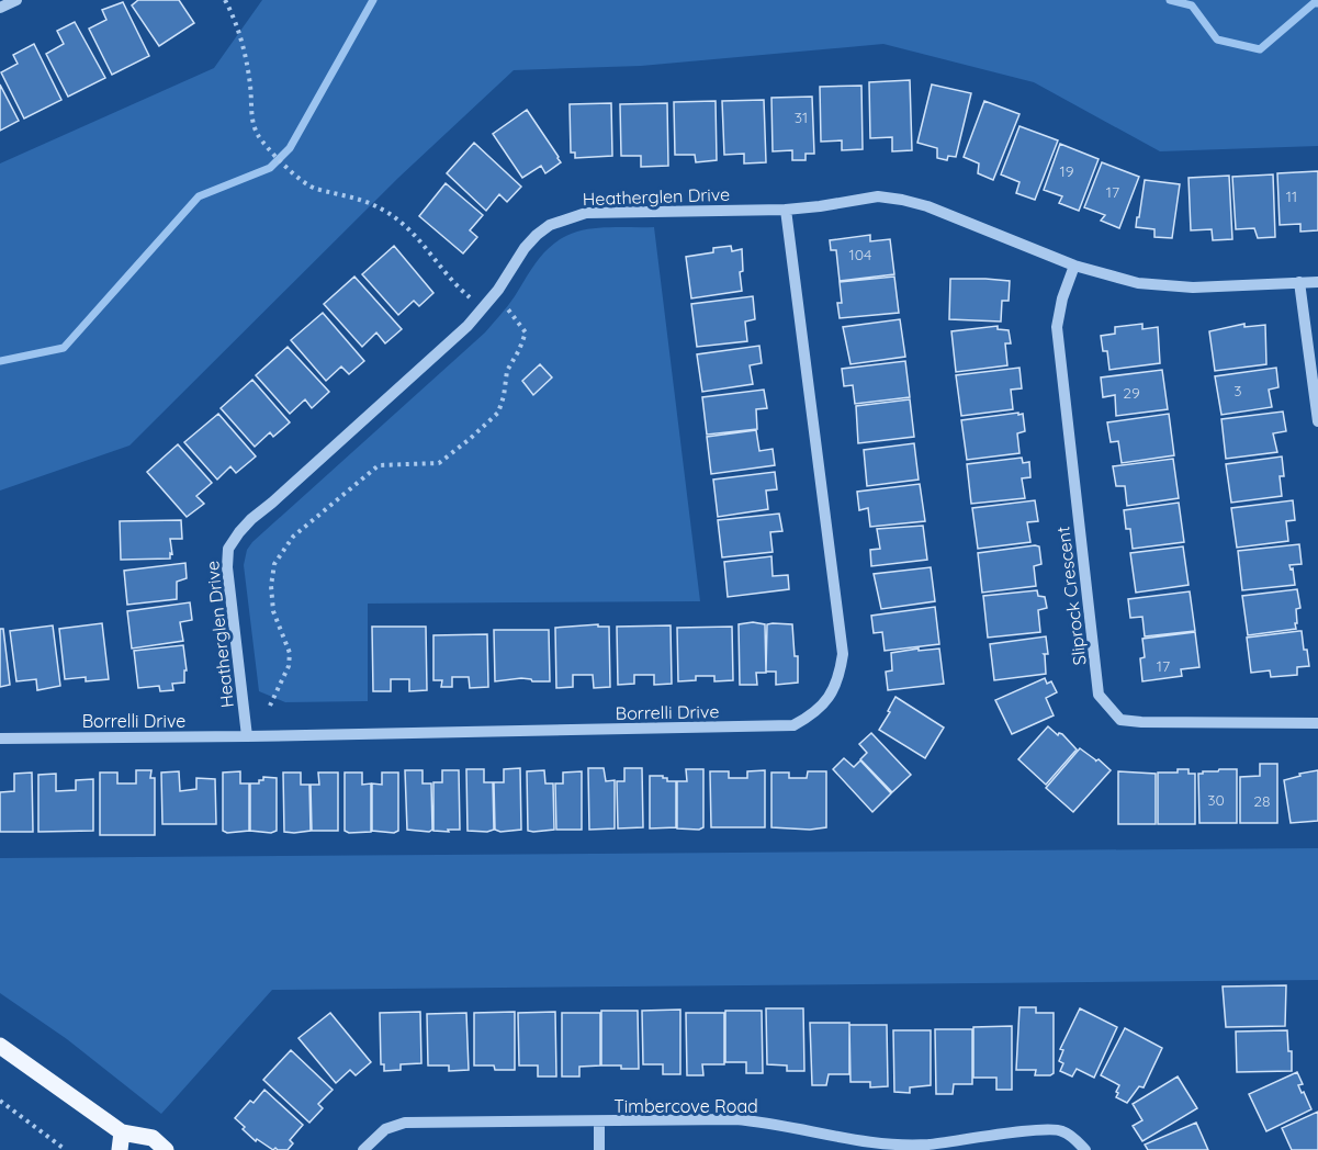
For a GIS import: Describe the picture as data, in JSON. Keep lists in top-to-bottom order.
{
  "streets": {
    "street": [
      "Heatherglen Drive",
      "Sliprock Crescent",
      "Borrelli Drive",
      "Timbercove Road"
    ]
  },
  "crossings": [
    ["Heatherglen Drive", "Sliprock Crescent"],
    ["Heatherglen Drive", "Borrelli Drive"]
  ],
  "house_numbers": [
    "31",
    "19",
    "17",
    "11",
    "104",
    "3",
    "29",
    "17",
    "30",
    "28"
  ]
}
